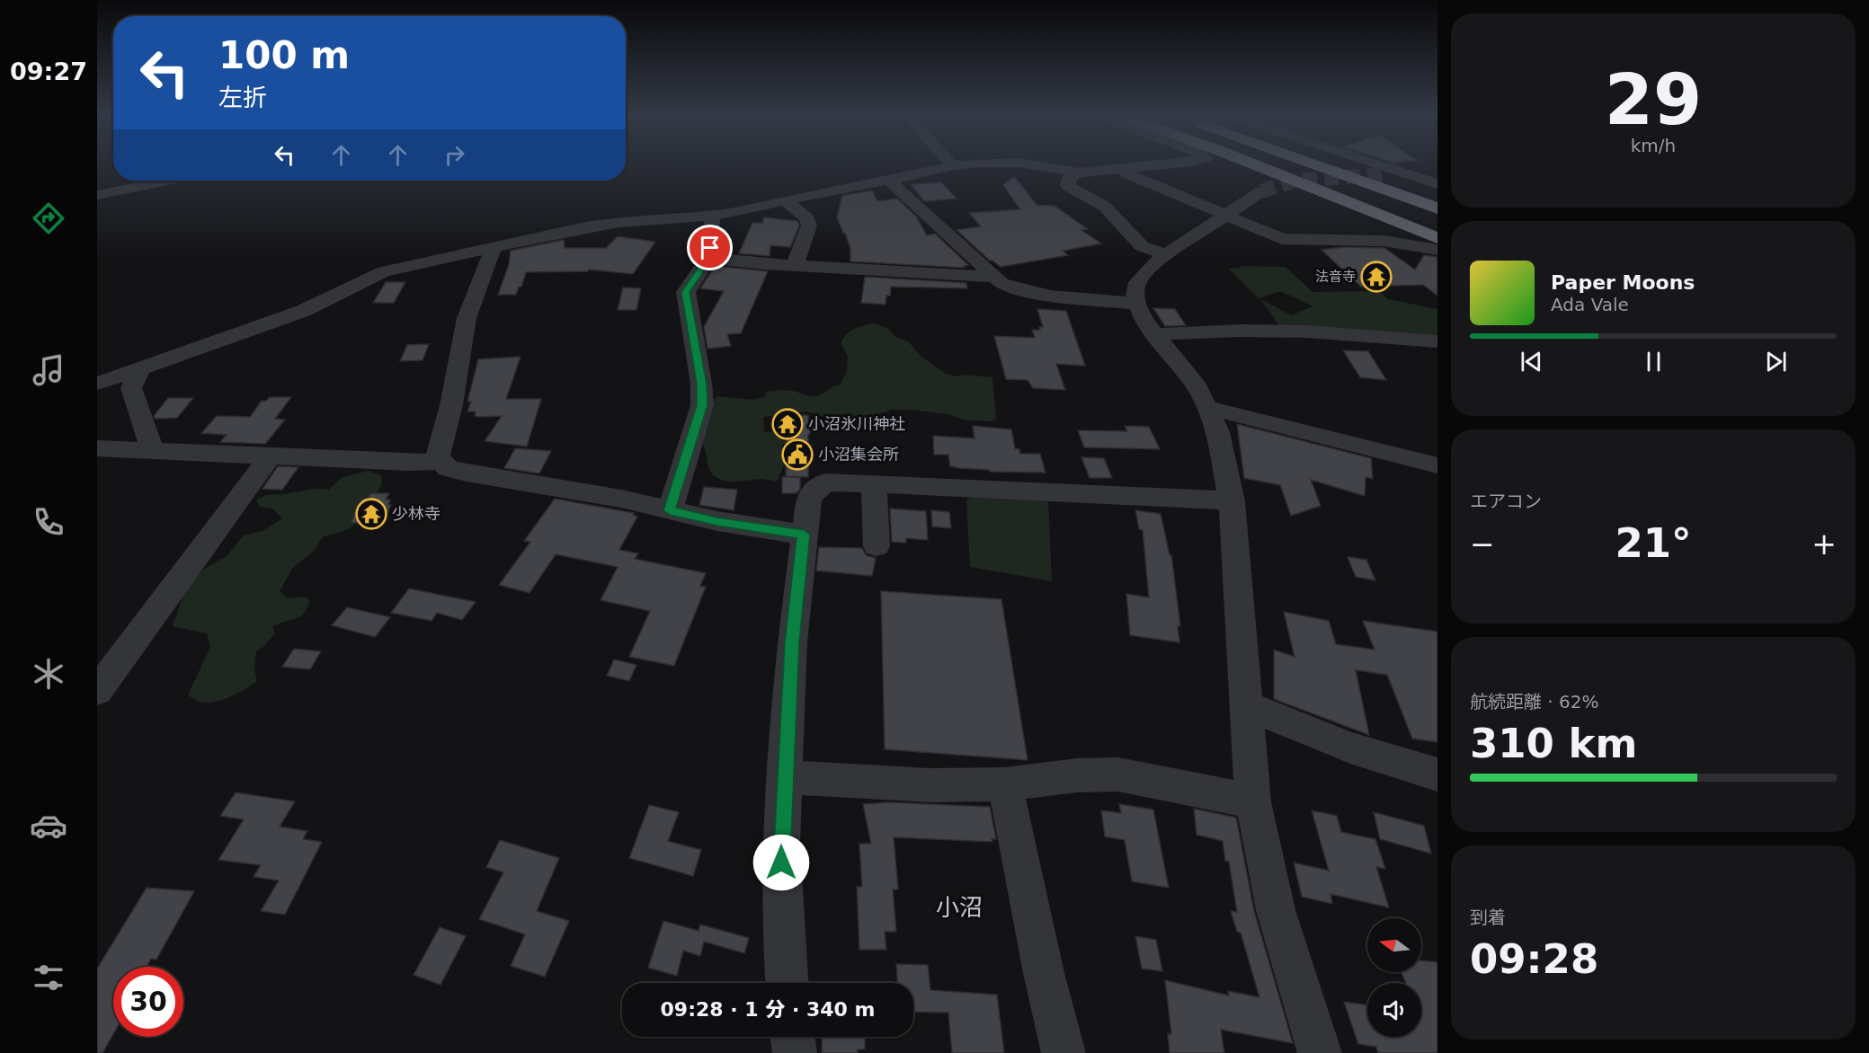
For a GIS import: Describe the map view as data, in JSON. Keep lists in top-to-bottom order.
{
  "districts": ["小沼"],
  "places": {
    "temple": ["法音寺", "小沼氷川神社", "少林寺"],
    "public building": ["小沼集会所"]
  },
  "north": "left",
  "page": {
    "tabs": "09:27",
    "tile": [
      ["29", "km/h"],
      "エアコン",
      ["航続距離 · 62%", "310 km"],
      ["到着", "09:28"]
    ],
    "turn": ["100 m", "左折"],
    "song": ["Paper Moons", "Ada Vale"],
    "heat": ["−", "21°", "+"],
    "limit": "30",
    "trip": "09:28 · 1 分 · 340 m"
  }
}
